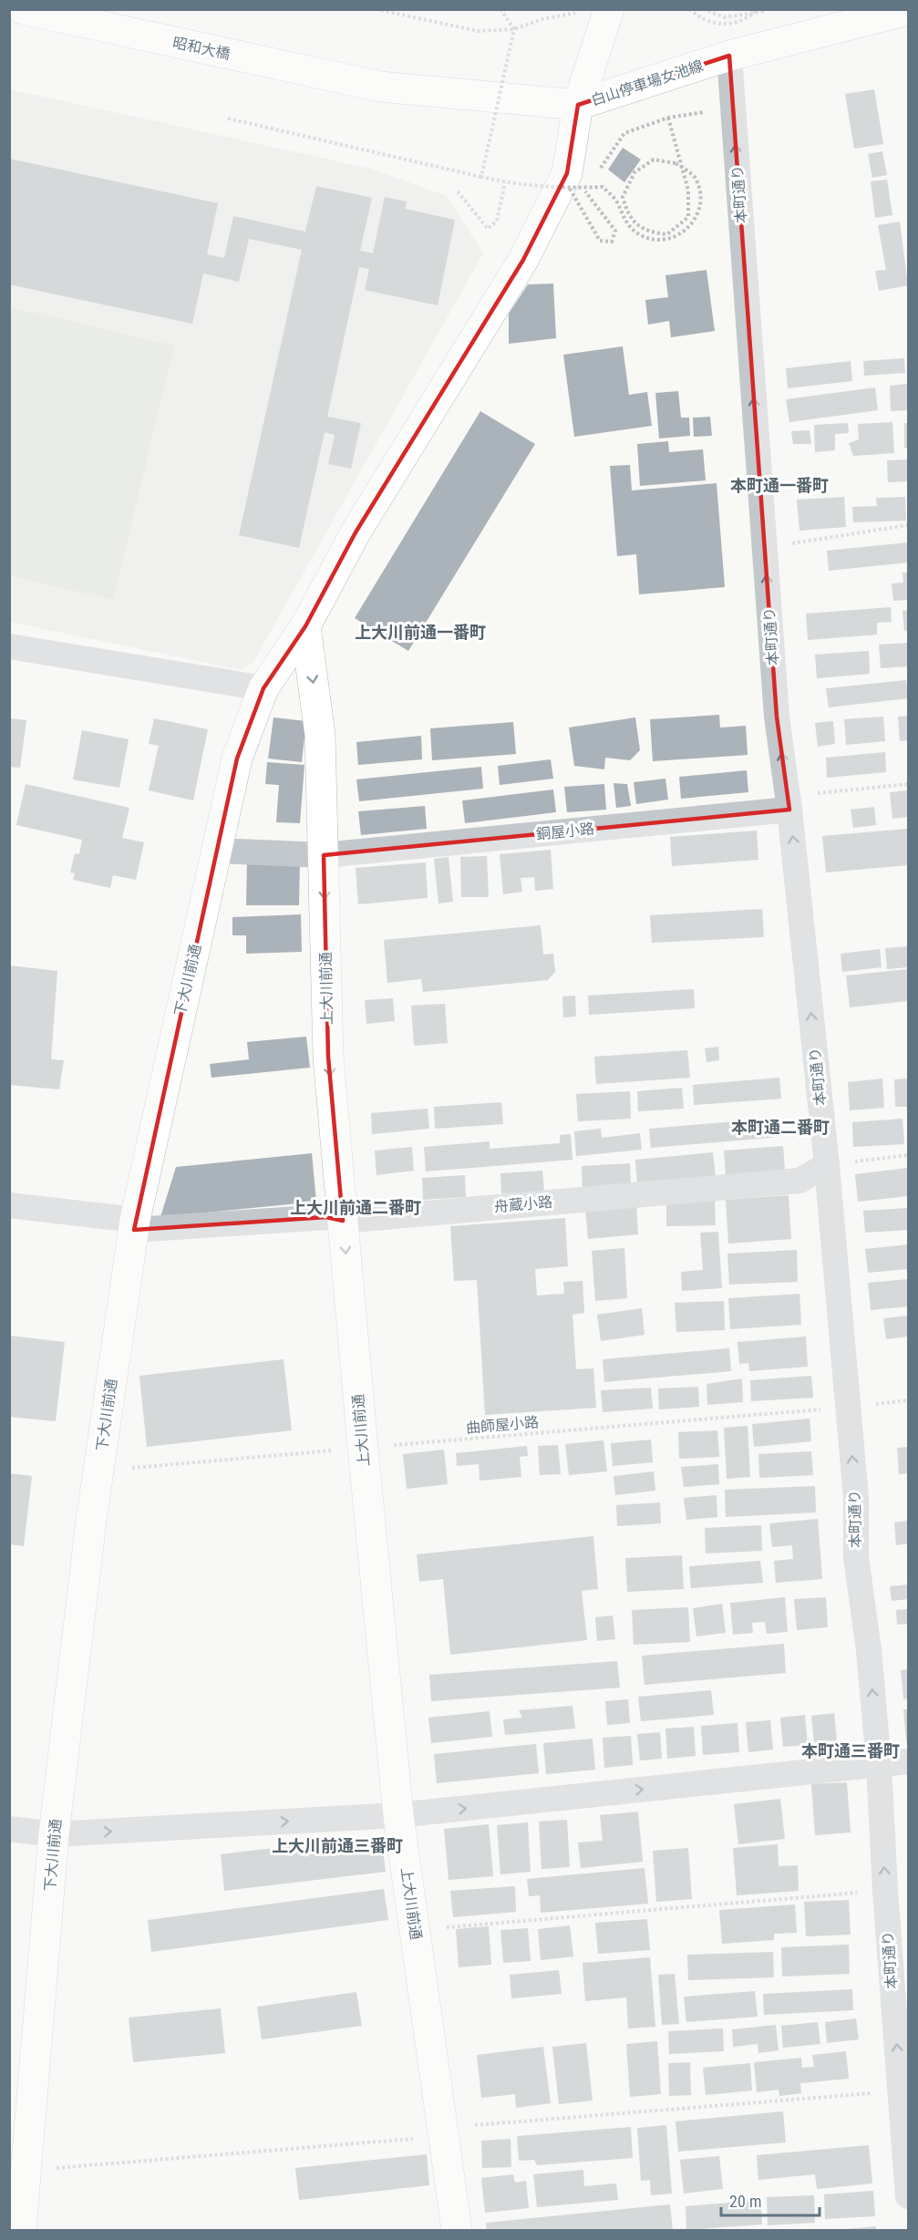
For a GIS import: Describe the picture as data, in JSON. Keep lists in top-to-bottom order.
{
  "streets": {
    "street": [
      "昭和大橋",
      "白山停車場女池線",
      "本町通り",
      "銅屋小路",
      "下大川前通",
      "上大川前通",
      "舟蔵小路"
    ],
    "path": ["曲師屋小路"]
  },
  "crossings": [
    ["昭和大橋", "白山停車場女池線"],
    ["白山停車場女池線", "本町通り"],
    ["白山停車場女池線", "下大川前通"],
    ["本町通り", "銅屋小路"],
    ["本町通り", "舟蔵小路"],
    ["本町通り", "曲師屋小路"],
    ["銅屋小路", "下大川前通"],
    ["銅屋小路", "上大川前通"],
    ["下大川前通", "上大川前通"],
    ["下大川前通", "舟蔵小路"],
    ["下大川前通", "曲師屋小路"],
    ["上大川前通", "舟蔵小路"],
    ["上大川前通", "曲師屋小路"]
  ],
  "one_way": ["本町通り", "上大川前通"],
  "districts": [
    "本町通一番町",
    "上大川前通一番町",
    "本町通二番町",
    "上大川前通二番町",
    "本町通三番町",
    "上大川前通三番町"
  ],
  "scale_bar": "20 m"
}
